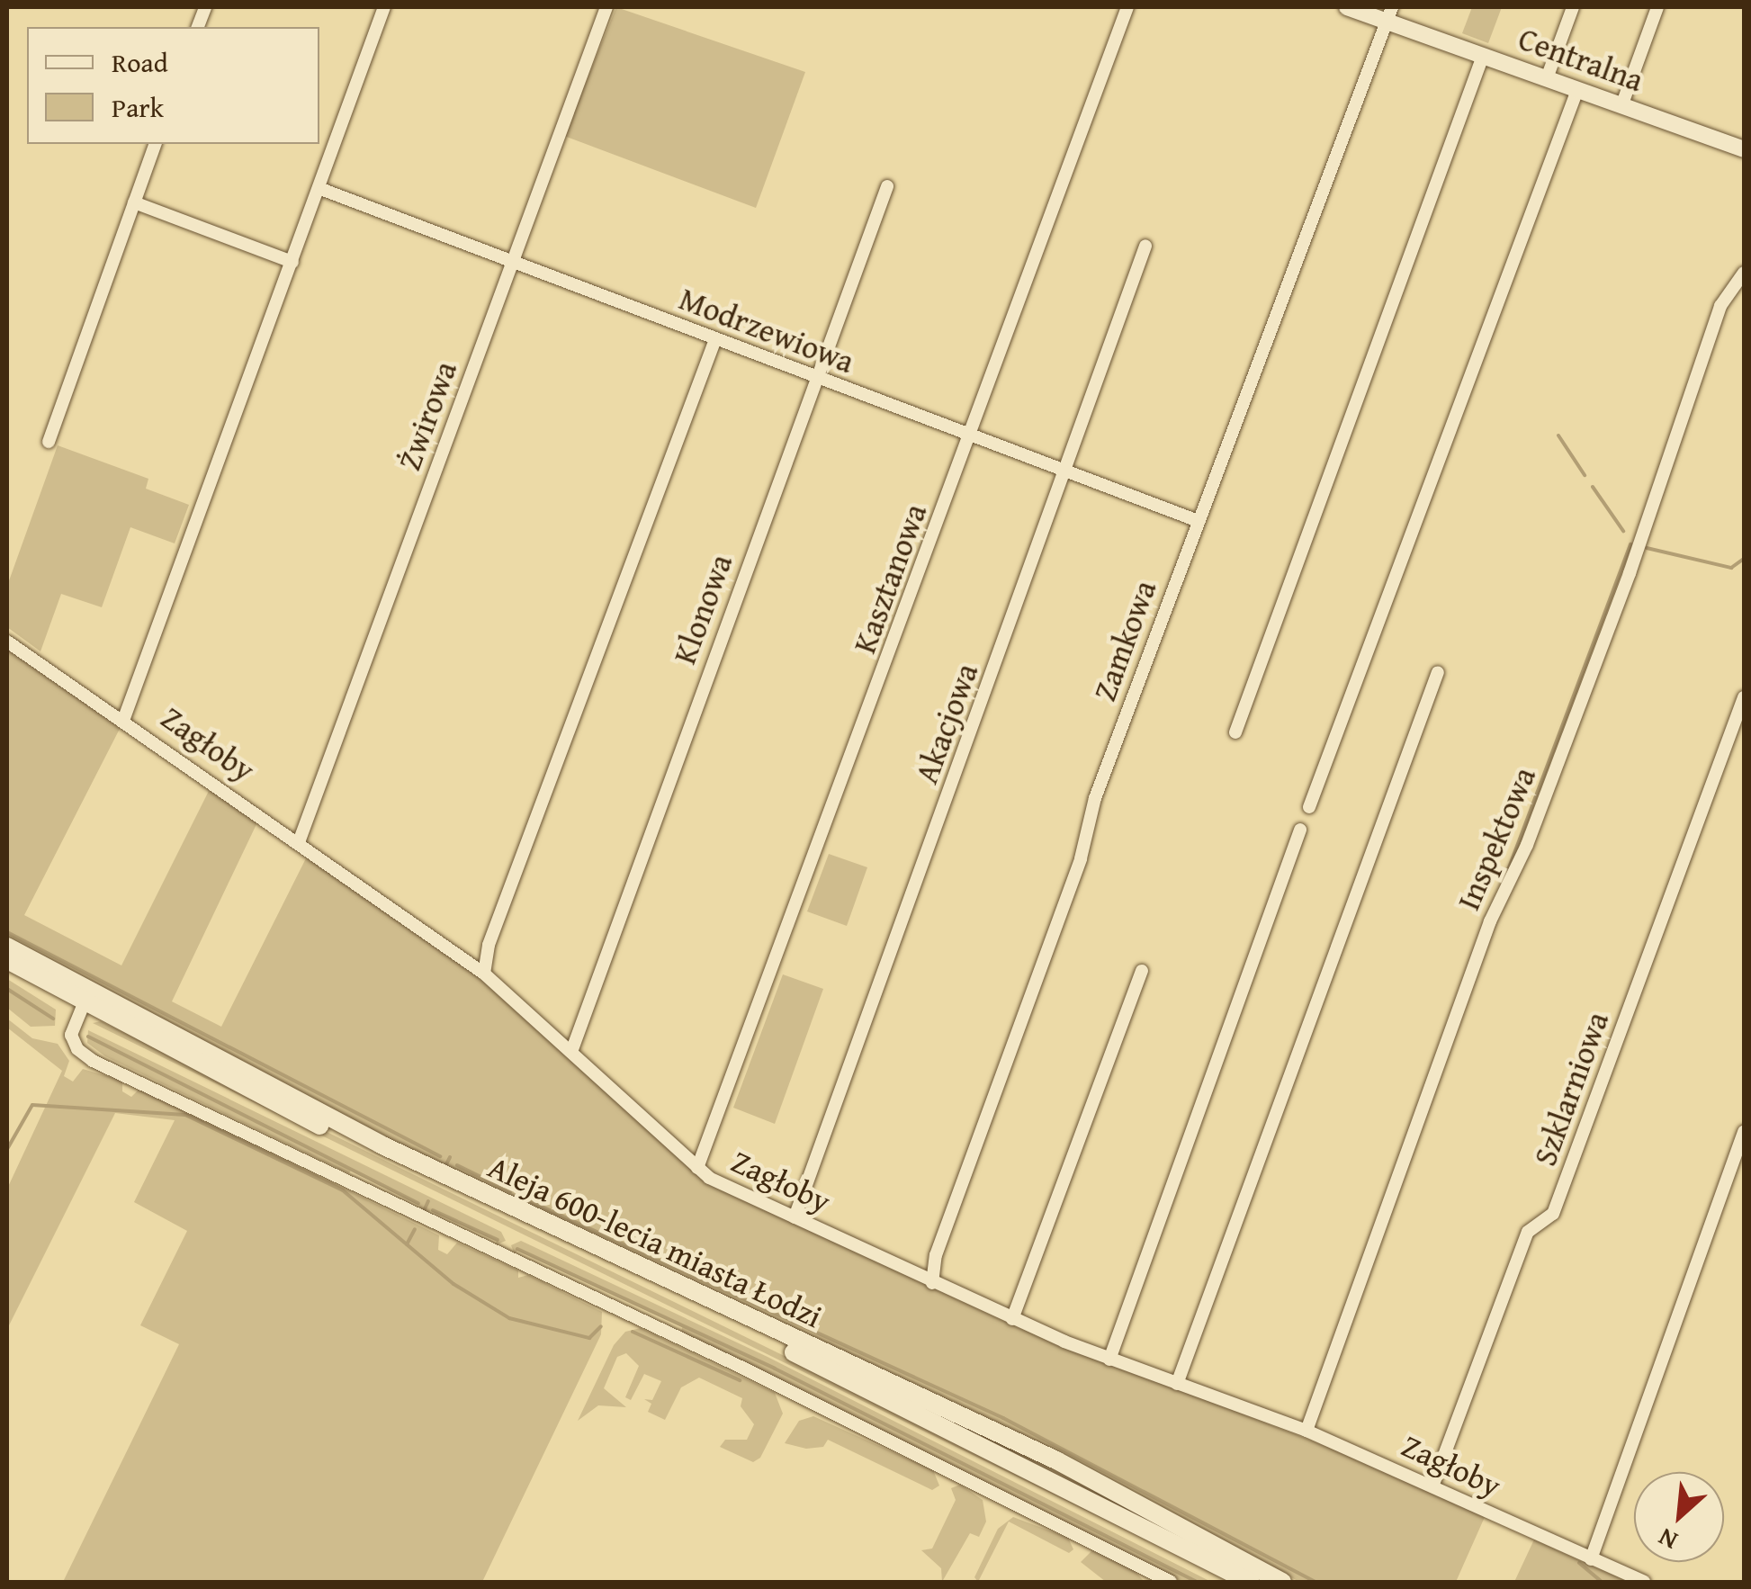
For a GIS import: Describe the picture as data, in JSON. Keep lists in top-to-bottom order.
{
  "streets": {
    "main road": ["Aleja 600-lecia miasta Łodzi"],
    "street": [
      "Centralna",
      "Modrzewiowa",
      "Żwirowa",
      "Kasztanowa",
      "Klonowa",
      "Zamkowa",
      "Akacjowa",
      "Zagłoby",
      "Inspektowa",
      "Szklarniowa"
    ]
  },
  "crossings": [
    ["Centralna", "Zamkowa"],
    ["Modrzewiowa", "Żwirowa"],
    ["Modrzewiowa", "Kasztanowa"],
    ["Modrzewiowa", "Klonowa"],
    ["Modrzewiowa", "Zamkowa"],
    ["Modrzewiowa", "Akacjowa"],
    ["Żwirowa", "Zagłoby"],
    ["Kasztanowa", "Zagłoby"],
    ["Klonowa", "Zagłoby"],
    ["Zamkowa", "Zagłoby"],
    ["Akacjowa", "Zagłoby"],
    ["Zagłoby", "Inspektowa"],
    ["Zagłoby", "Szklarniowa"]
  ],
  "legend": ["Road", "Park"],
  "north": "bottom left"
}
